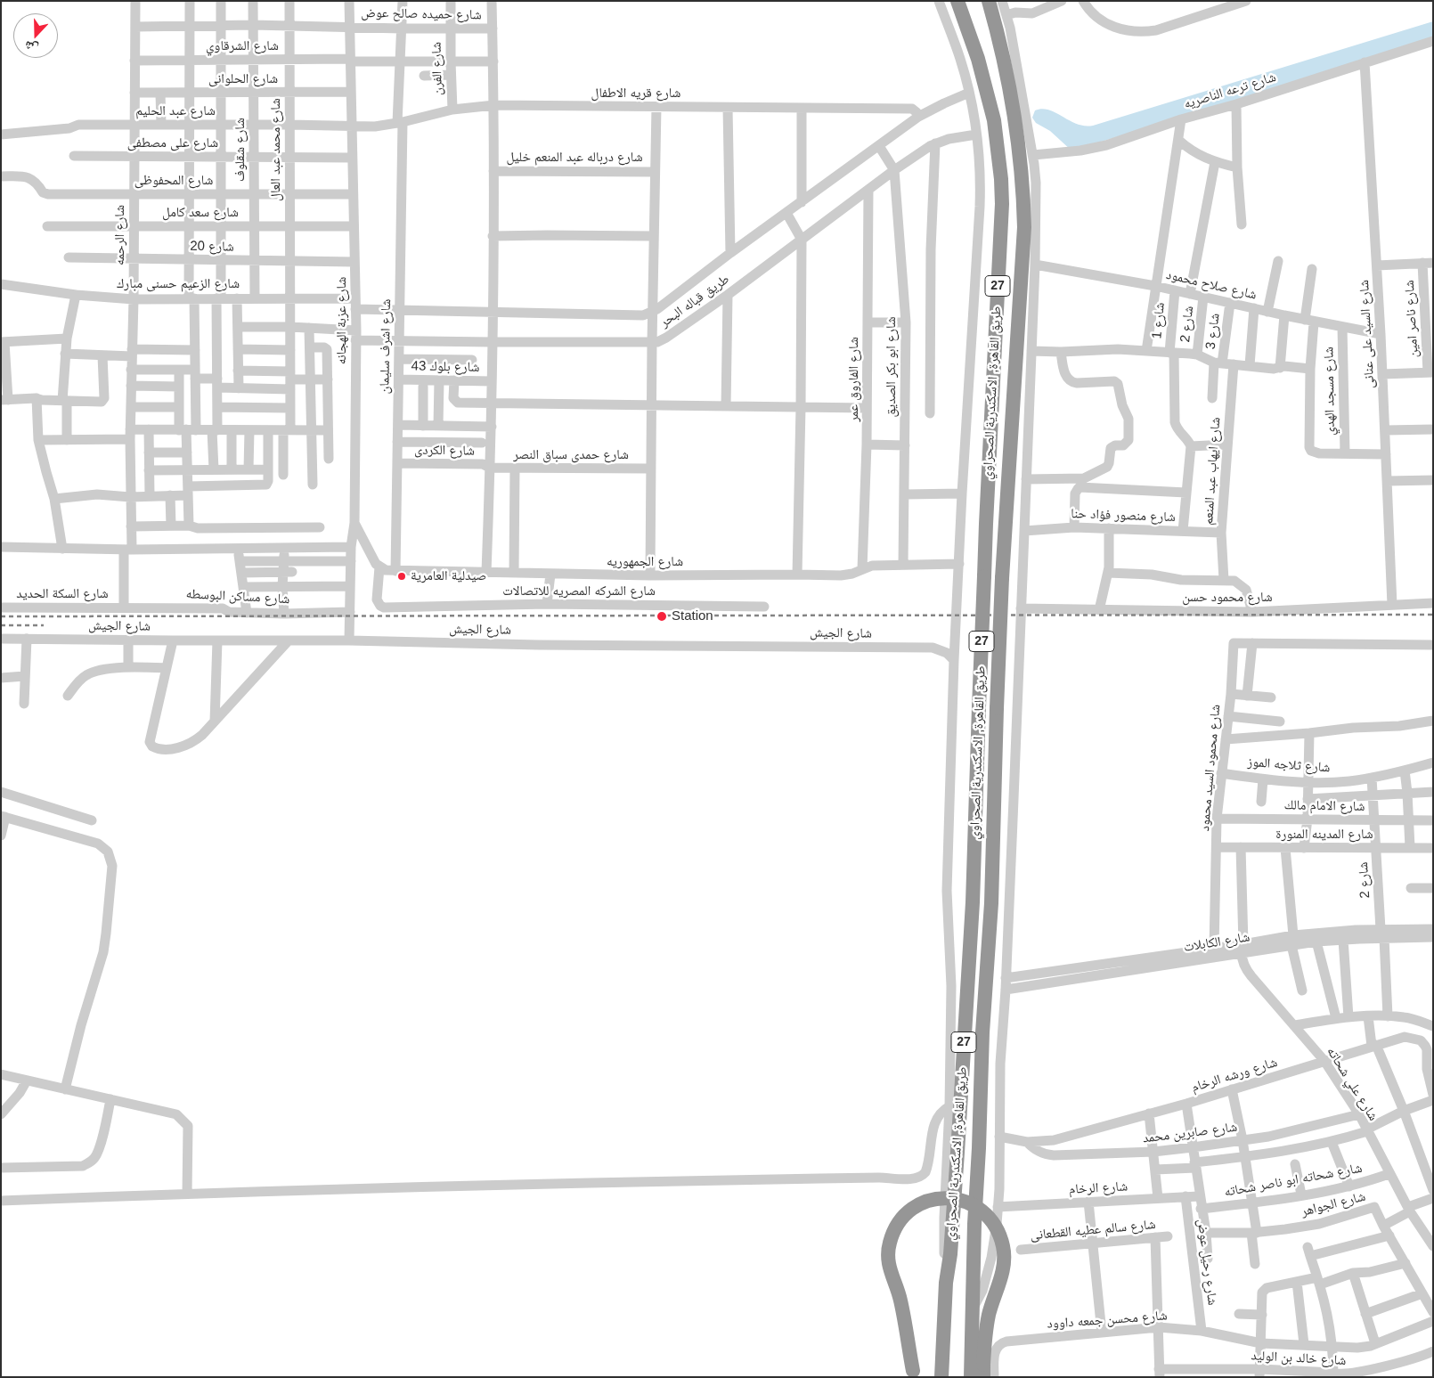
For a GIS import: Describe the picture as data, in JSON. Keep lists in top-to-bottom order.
{
  "streets": {
    "highway": ["27", "طريق القاهرة, الاسكندرية الصحراوي"],
    "street": [
      "شارع حميده صالح عوض",
      "شارع الشرقاوي",
      "شارع الفرن",
      "شارع الحلوانى",
      "شارع ترعه الناصريه",
      "شارع قريه الاطفال",
      "شارع عبد الحليم",
      "شارع على مصطفى",
      "شارع شقلوف",
      "شارع محمد عبد العال",
      "شارع درباله عبد المنعم خليل",
      "شارع المحفوظى",
      "شارع سعد كامل",
      "شارع الرحمه",
      "شارع 20",
      "شارع الزعيم حسنى مبارك",
      "شارع صلاح محمود",
      "طريق قباله البحر",
      "شارع ناصر امين",
      "شارع عزبة الهجانه",
      "شارع 1",
      "شارع 2",
      "شارع 3",
      "شارع السيد على عنانى",
      "شارع اشرف سليمان",
      "شارع بلوك 43",
      "شارع ابو بكر الصديق",
      "شارع الفاروق عمر",
      "شارع مسجد الهدي",
      "شارع الكردى",
      "شارع حمدى سباق النصر",
      "شارع ايهاب عبد المنعم",
      "شارع منصور فؤاد حنا",
      "شارع الجمهوريه",
      "شارع الشركه المصريه للاتصالات",
      "شارع السكة الحديد",
      "شارع مساكن البوسطه",
      "شارع محمود حسن",
      "شارع الجيش",
      "شارع ثلاجه الموز",
      "شارع محمود السيد محمود",
      "شارع الامام مالك",
      "شارع المدينه المنورة",
      "شارع الكابلات",
      "شارع ورشه الرخام",
      "شارع علي شحاته",
      "شارع صابرين محمد",
      "شارع شحاته ابو ناصر شحاته",
      "شارع الرخام",
      "شارع الجواهر",
      "شارع سالم عطيه القطعانى",
      "شارع رحيل عوض",
      "شارع محسن جمعه داوود",
      "شارع خالد بن الوليد"
    ]
  },
  "crossings": [
    ["شارع حميده صالح عوض", "شارع الفرن"],
    ["شارع حميده صالح عوض", "شارع شقلوف"],
    ["شارع حميده صالح عوض", "شارع محمد عبد العال"],
    ["شارع حميده صالح عوض", "شارع الرحمه"],
    ["شارع حميده صالح عوض", "شارع عزبة الهجانه"],
    ["شارع حميده صالح عوض", "شارع اشرف سليمان"],
    ["شارع الشرقاوي", "شارع الفرن"],
    ["شارع الشرقاوي", "شارع شقلوف"],
    ["شارع الشرقاوي", "شارع محمد عبد العال"],
    ["شارع الشرقاوي", "شارع الرحمه"],
    ["شارع الشرقاوي", "شارع عزبة الهجانه"],
    ["شارع الشرقاوي", "شارع اشرف سليمان"],
    ["شارع الفرن", "شارع قريه الاطفال"],
    ["شارع الحلوانى", "شارع شقلوف"],
    ["شارع الحلوانى", "شارع محمد عبد العال"],
    ["شارع الحلوانى", "شارع الرحمه"],
    ["شارع الحلوانى", "شارع عزبة الهجانه"],
    ["شارع ترعه الناصريه", "شارع السيد على عنانى"],
    ["شارع قريه الاطفال", "شارع عبد الحليم"],
    ["شارع قريه الاطفال", "طريق قباله البحر"],
    ["شارع قريه الاطفال", "شارع عزبة الهجانه"],
    ["شارع قريه الاطفال", "شارع اشرف سليمان"],
    ["شارع عبد الحليم", "شارع شقلوف"],
    ["شارع عبد الحليم", "شارع محمد عبد العال"],
    ["شارع عبد الحليم", "شارع الرحمه"],
    ["شارع عبد الحليم", "شارع عزبة الهجانه"],
    ["شارع على مصطفى", "شارع شقلوف"],
    ["شارع على مصطفى", "شارع محمد عبد العال"],
    ["شارع على مصطفى", "شارع الرحمه"],
    ["شارع على مصطفى", "شارع عزبة الهجانه"],
    ["شارع شقلوف", "شارع المحفوظى"],
    ["شارع شقلوف", "شارع سعد كامل"],
    ["شارع شقلوف", "شارع 20"],
    ["شارع شقلوف", "شارع الزعيم حسنى مبارك"],
    ["شارع محمد عبد العال", "شارع المحفوظى"],
    ["شارع محمد عبد العال", "شارع سعد كامل"],
    ["شارع محمد عبد العال", "شارع 20"],
    ["شارع محمد عبد العال", "شارع الزعيم حسنى مبارك"],
    ["شارع محمد عبد العال", "طريق قباله البحر"],
    ["شارع المحفوظى", "شارع الرحمه"],
    ["شارع المحفوظى", "شارع عزبة الهجانه"],
    ["شارع سعد كامل", "شارع الرحمه"],
    ["شارع سعد كامل", "شارع عزبة الهجانه"],
    ["شارع الرحمه", "شارع 20"],
    ["شارع الرحمه", "شارع الزعيم حسنى مبارك"],
    ["شارع الرحمه", "شارع السكة الحديد"],
    ["شارع الرحمه", "شارع مساكن البوسطه"],
    ["شارع 20", "شارع عزبة الهجانه"],
    ["شارع الزعيم حسنى مبارك", "شارع عزبة الهجانه"],
    ["شارع صلاح محمود", "شارع 1"],
    ["شارع صلاح محمود", "شارع 2"],
    ["شارع صلاح محمود", "شارع 3"],
    ["شارع صلاح محمود", "شارع السيد على عنانى"],
    ["شارع صلاح محمود", "شارع مسجد الهدي"],
    ["طريق قباله البحر", "شارع عزبة الهجانه"],
    ["طريق قباله البحر", "شارع اشرف سليمان"],
    ["طريق قباله البحر", "شارع ابو بكر الصديق"],
    ["طريق قباله البحر", "شارع الفاروق عمر"],
    ["شارع ناصر امين", "شارع السيد على عنانى"],
    ["شارع عزبة الهجانه", "شارع مساكن البوسطه"],
    ["شارع عزبة الهجانه", "شارع الجيش"],
    ["شارع 2", "شارع ثلاجه الموز"],
    ["شارع 2", "شارع الامام مالك"],
    ["شارع 2", "شارع المدينه المنورة"],
    ["شارع 2", "شارع الكابلات"],
    ["شارع السيد على عنانى", "شارع محمود حسن"],
    ["شارع اشرف سليمان", "شارع بلوك 43"],
    ["شارع اشرف سليمان", "شارع الكردى"],
    ["شارع اشرف سليمان", "شارع الجمهوريه"],
    ["شارع ابو بكر الصديق", "شارع الجمهوريه"],
    ["شارع الفاروق عمر", "شارع الجمهوريه"],
    ["شارع الكردى", "شارع حمدى سباق النصر"],
    ["شارع ايهاب عبد المنعم", "شارع منصور فؤاد حنا"],
    ["شارع الجمهوريه", "شارع الشركه المصريه للاتصالات"],
    ["شارع السكة الحديد", "شارع مساكن البوسطه"],
    ["شارع ثلاجه الموز", "شارع محمود السيد محمود"],
    ["شارع محمود السيد محمود", "شارع الامام مالك"],
    ["شارع محمود السيد محمود", "شارع المدينه المنورة"],
    ["شارع محمود السيد محمود", "شارع الكابلات"],
    ["شارع المدينه المنورة", "شارع علي شحاته"],
    ["شارع الكابلات", "شارع علي شحاته"],
    ["شارع ورشه الرخام", "شارع علي شحاته"],
    ["شارع ورشه الرخام", "شارع صابرين محمد"],
    ["شارع علي شحاته", "شارع صابرين محمد"],
    ["شارع علي شحاته", "شارع شحاته ابو ناصر شحاته"],
    ["شارع الرخام", "شارع رحيل عوض"],
    ["شارع رحيل عوض", "شارع محسن جمعه داوود"]
  ],
  "places": ["صيدلية العامرية", "Station"],
  "north": "bottom"
}
